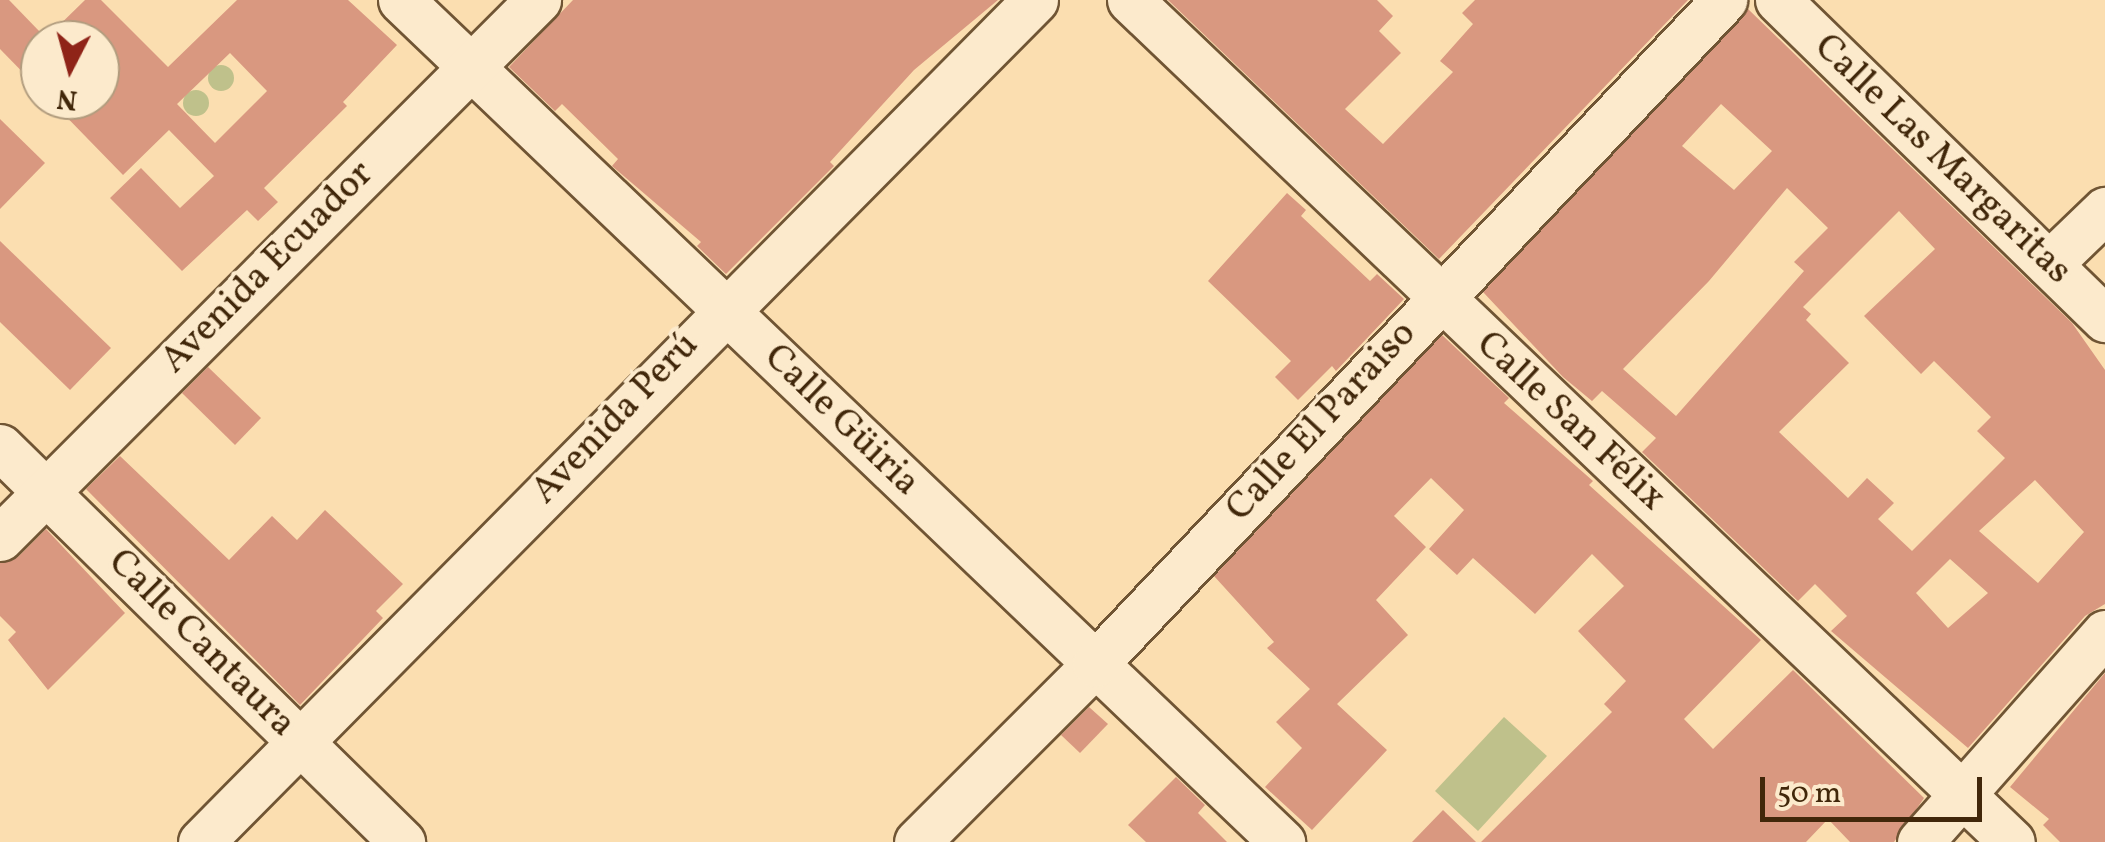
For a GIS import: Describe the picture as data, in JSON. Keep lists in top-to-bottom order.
{
  "streets": {
    "street": [
      "Calle Las Margaritas",
      "Avenida Ecuador",
      "Avenida Perú",
      "Calle Güiria",
      "Calle El Paraiso",
      "Calle San Félix",
      "Calle Cantaura"
    ]
  },
  "crossings": [
    ["Avenida Ecuador", "Calle Güiria"],
    ["Avenida Ecuador", "Calle Cantaura"],
    ["Avenida Perú", "Calle Güiria"],
    ["Avenida Perú", "Calle Cantaura"],
    ["Calle Güiria", "Calle El Paraiso"],
    ["Calle El Paraiso", "Calle San Félix"]
  ],
  "scale_bar": "50 m",
  "north": "bottom"
}
